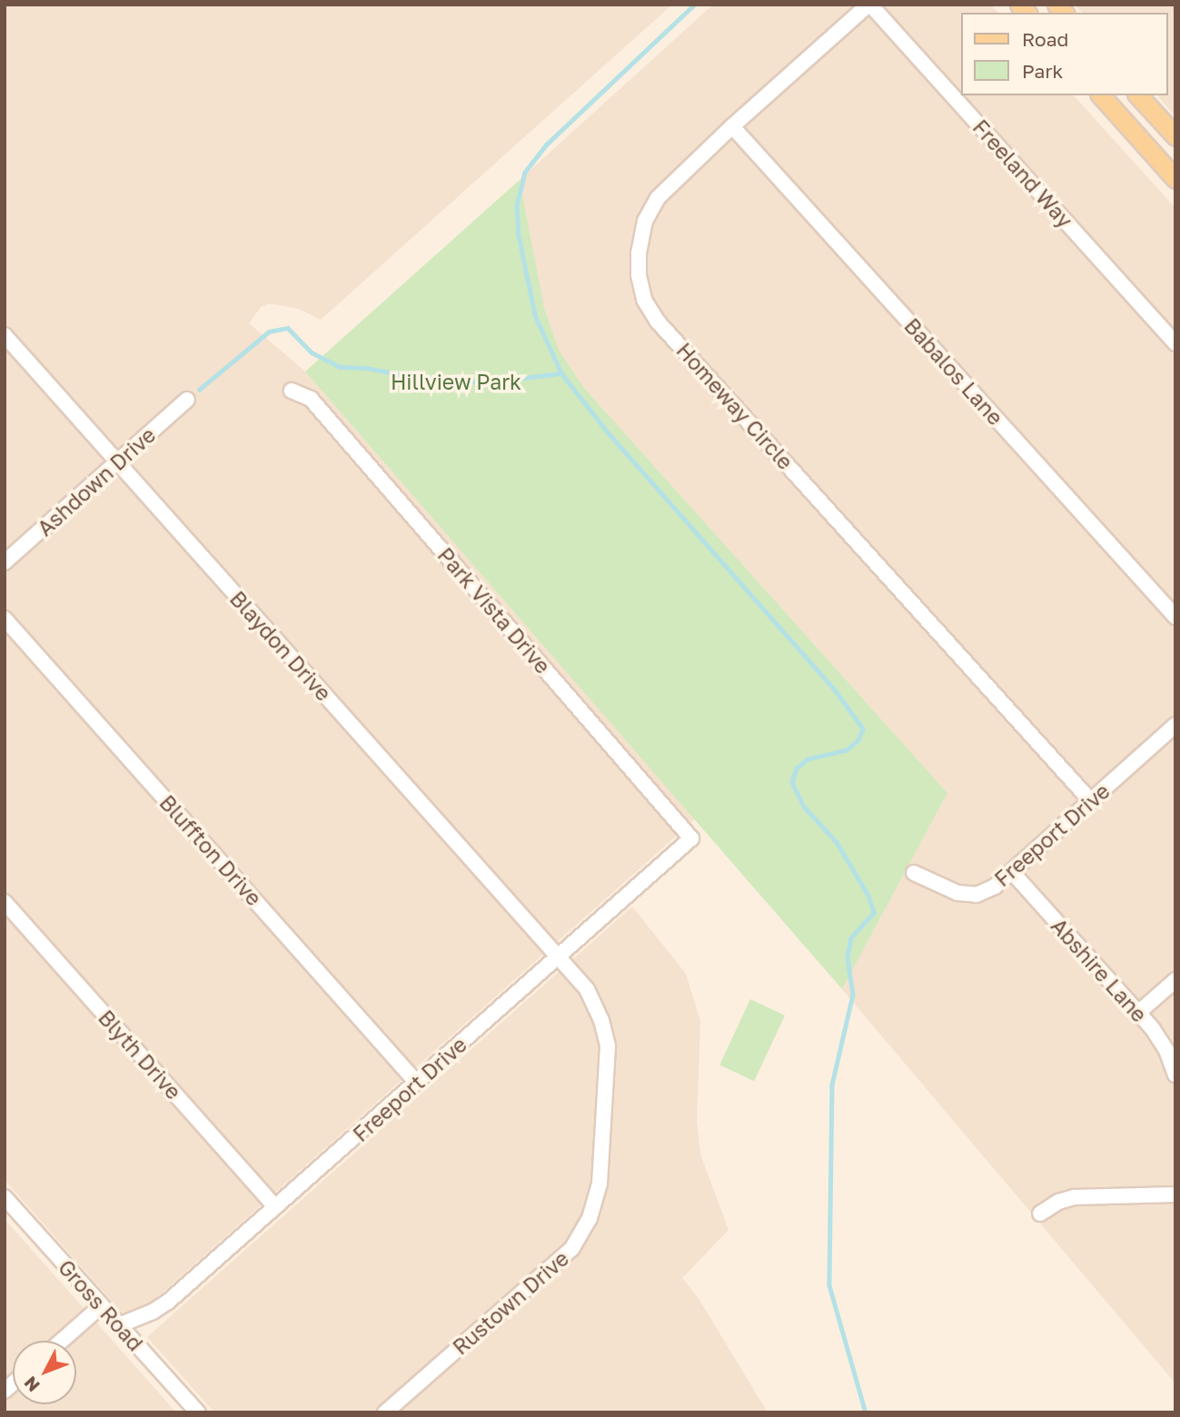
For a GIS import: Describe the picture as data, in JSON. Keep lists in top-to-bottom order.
{
  "streets": {
    "street": [
      "Freeland Way",
      "Babalos Lane",
      "Homeway Circle",
      "Ashdown Drive",
      "Park Vista Drive",
      "Blaydon Drive",
      "Freeport Drive",
      "Bluffton Drive",
      "Abshire Lane",
      "Blyth Drive",
      "Rustown Drive",
      "Gross Road"
    ]
  },
  "crossings": [
    ["Freeland Way", "Homeway Circle"],
    ["Babalos Lane", "Homeway Circle"],
    ["Homeway Circle", "Freeport Drive"],
    ["Ashdown Drive", "Blaydon Drive"],
    ["Park Vista Drive", "Freeport Drive"],
    ["Blaydon Drive", "Freeport Drive"],
    ["Blaydon Drive", "Rustown Drive"],
    ["Freeport Drive", "Bluffton Drive"],
    ["Freeport Drive", "Abshire Lane"],
    ["Freeport Drive", "Blyth Drive"],
    ["Freeport Drive", "Rustown Drive"],
    ["Freeport Drive", "Gross Road"]
  ],
  "parks": ["Hillview Park"],
  "legend": ["Road", "Park"],
  "north": "bottom left"
}
